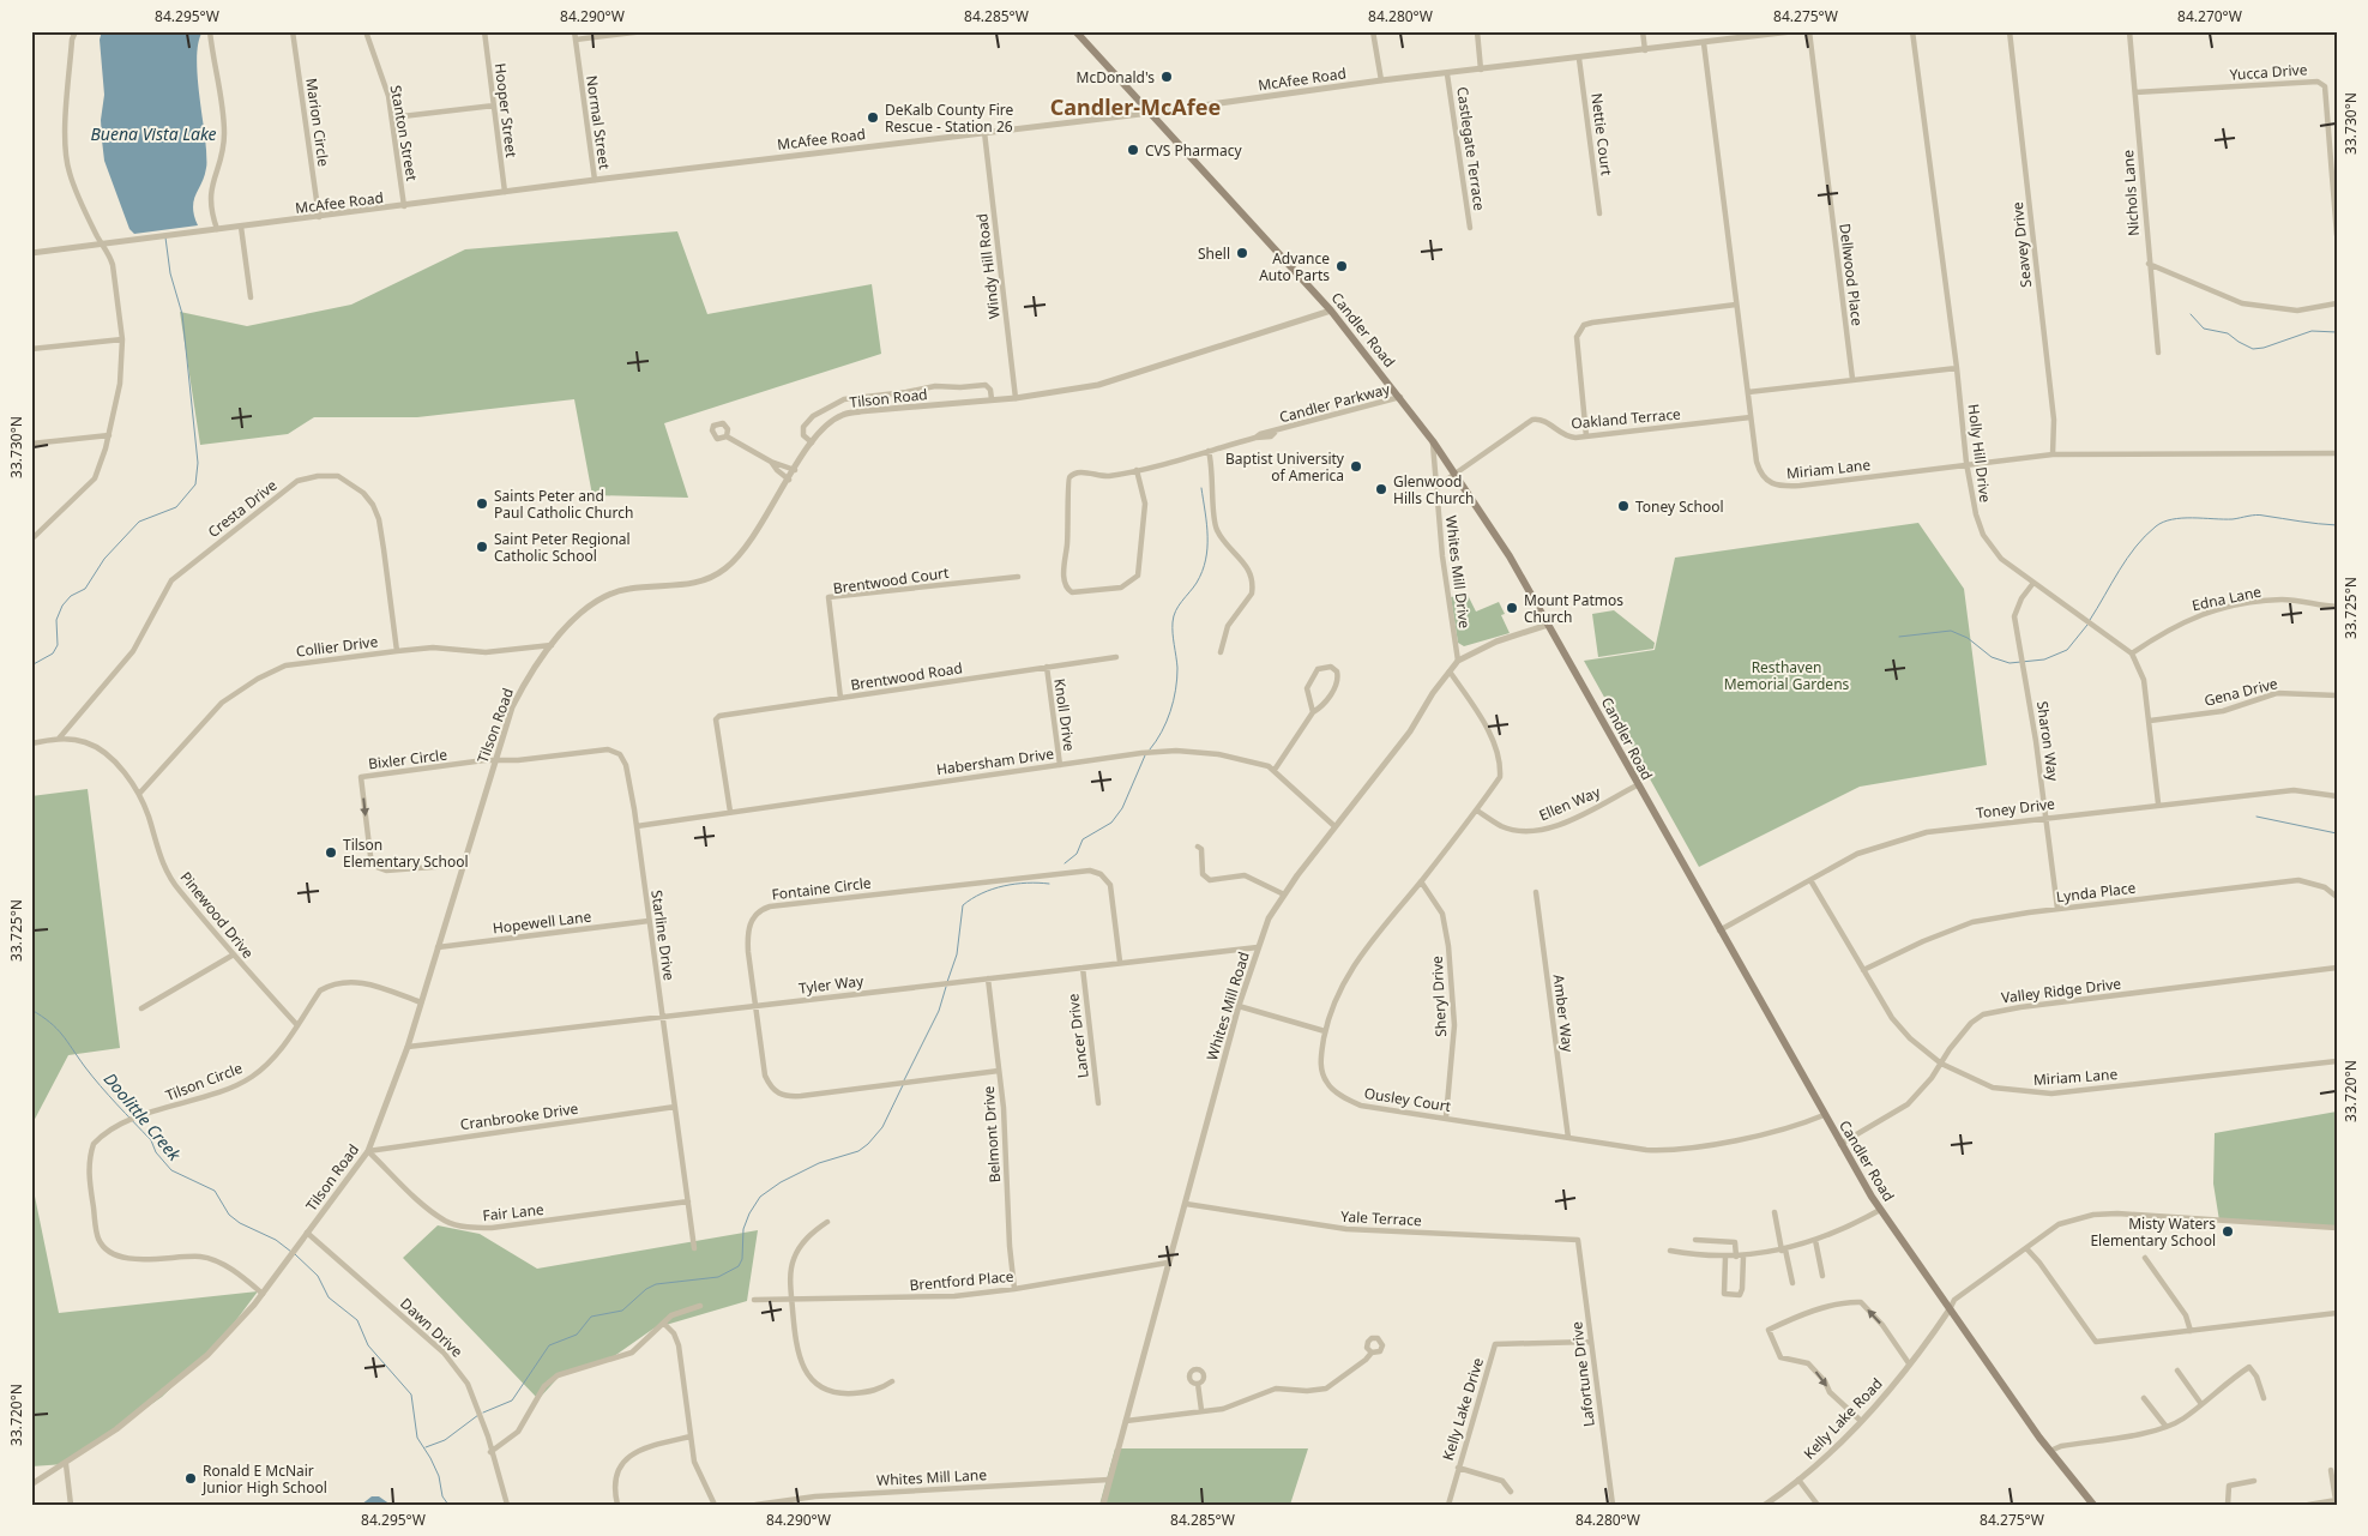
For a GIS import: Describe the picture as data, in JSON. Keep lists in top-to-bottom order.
{
  "streets": {
    "main road": ["Candler Road"],
    "street": [
      "Yucca Drive",
      "McAfee Road",
      "Hooper Street",
      "Marion Circle",
      "Normal Street",
      "Stanton Street",
      "Nettie Court",
      "Castlegate Terrace",
      "Nichols Lane",
      "Seavey Drive",
      "Windy Hill Road",
      "Dellwood Place",
      "Tilson Road",
      "Candler Parkway",
      "Oakland Terrace",
      "Holly Hill Drive",
      "Miriam Lane",
      "Cresta Drive",
      "Whites Mill Drive",
      "Brentwood Court",
      "Edna Lane",
      "Collier Drive",
      "Brentwood Road",
      "Gena Drive",
      "Knoll Drive",
      "Sharon Way",
      "Bixler Circle",
      "Habersham Drive",
      "Ellen Way",
      "Toney Drive",
      "Fontaine Circle",
      "Lynda Place",
      "Pinewood Drive",
      "Hopewell Lane",
      "Starline Drive",
      "Tyler Way",
      "Valley Ridge Drive",
      "Sheryl Drive",
      "Whites Mill Road",
      "Amber Way",
      "Lancer Drive",
      "Tilson Circle",
      "Ousley Court",
      "Cranbrooke Drive",
      "Belmont Drive",
      "Fair Lane",
      "Yale Terrace",
      "Brentford Place",
      "Dawn Drive",
      "Lafortune Drive",
      "Kelly Lake Drive",
      "Kelly Lake Road",
      "Whites Mill Lane"
    ]
  },
  "crossings": [
    ["Yucca Drive", "Nichols Lane"],
    ["McAfee Road", "Hooper Street"],
    ["McAfee Road", "Marion Circle"],
    ["McAfee Road", "Normal Street"],
    ["McAfee Road", "Stanton Street"],
    ["McAfee Road", "Nettie Court"],
    ["McAfee Road", "Castlegate Terrace"],
    ["McAfee Road", "Windy Hill Road"],
    ["McAfee Road", "Candler Road"],
    ["McAfee Road", "Miriam Lane"],
    ["Seavey Drive", "Miriam Lane"],
    ["Windy Hill Road", "Tilson Road"],
    ["Candler Road", "Tilson Road"],
    ["Candler Road", "Candler Parkway"],
    ["Candler Road", "Oakland Terrace"],
    ["Candler Road", "Whites Mill Drive"],
    ["Candler Road", "Ellen Way"],
    ["Candler Road", "Toney Drive"],
    ["Candler Road", "Valley Ridge Drive"],
    ["Candler Road", "Whites Mill Road"],
    ["Candler Road", "Ousley Court"],
    ["Candler Road", "Kelly Lake Road"],
    ["Tilson Road", "Collier Drive"],
    ["Tilson Road", "Bixler Circle"],
    ["Tilson Road", "Hopewell Lane"],
    ["Tilson Road", "Starline Drive"],
    ["Tilson Road", "Tyler Way"],
    ["Tilson Road", "Tilson Circle"],
    ["Tilson Road", "Cranbrooke Drive"],
    ["Tilson Road", "Fair Lane"],
    ["Tilson Road", "Dawn Drive"],
    ["Oakland Terrace", "Miriam Lane"],
    ["Holly Hill Drive", "Miriam Lane"],
    ["Holly Hill Drive", "Edna Lane"],
    ["Holly Hill Drive", "Sharon Way"],
    ["Miriam Lane", "Toney Drive"],
    ["Miriam Lane", "Lynda Place"],
    ["Miriam Lane", "Valley Ridge Drive"],
    ["Cresta Drive", "Collier Drive"],
    ["Cresta Drive", "Pinewood Drive"],
    ["Whites Mill Drive", "Whites Mill Road"],
    ["Brentwood Court", "Brentwood Road"],
    ["Collier Drive", "Pinewood Drive"],
    ["Brentwood Road", "Knoll Drive"],
    ["Brentwood Road", "Habersham Drive"],
    ["Knoll Drive", "Habersham Drive"],
    ["Sharon Way", "Toney Drive"],
    ["Sharon Way", "Lynda Place"],
    ["Bixler Circle", "Starline Drive"],
    ["Habersham Drive", "Starline Drive"],
    ["Ellen Way", "Ousley Court"],
    ["Fontaine Circle", "Tyler Way"],
    ["Fontaine Circle", "Belmont Drive"],
    ["Pinewood Drive", "Tilson Circle"],
    ["Hopewell Lane", "Starline Drive"],
    ["Starline Drive", "Tyler Way"],
    ["Starline Drive", "Cranbrooke Drive"],
    ["Starline Drive", "Fair Lane"],
    ["Tyler Way", "Whites Mill Road"],
    ["Tyler Way", "Lancer Drive"],
    ["Tyler Way", "Belmont Drive"],
    ["Sheryl Drive", "Ousley Court"],
    ["Whites Mill Road", "Ousley Court"],
    ["Whites Mill Road", "Yale Terrace"],
    ["Whites Mill Road", "Brentford Place"],
    ["Whites Mill Road", "Whites Mill Lane"],
    ["Amber Way", "Ousley Court"],
    ["Cranbrooke Drive", "Fair Lane"],
    ["Belmont Drive", "Brentford Place"],
    ["Yale Terrace", "Lafortune Drive"],
    ["Lafortune Drive", "Kelly Lake Drive"]
  ],
  "districts": ["Candler-McAfee"],
  "water": ["Buena Vista Lake", "Doolittle Creek"],
  "parks": ["Resthaven Memorial Gardens"],
  "places": [
    "McDonald's",
    "DeKalb County Fire Rescue - Station 26",
    "CVS Pharmacy",
    "Shell",
    "Advance Auto Parts",
    "Baptist University of America",
    "Glenwood Hills Church",
    "Saints Peter and Paul Catholic Church",
    "Toney School",
    "Saint Peter Regional Catholic School",
    "Mount Patmos Church",
    "Tilson Elementary School",
    "Misty Waters Elementary School",
    "Ronald E McNair Junior High School"
  ],
  "coordinates": [
    "84.295°W",
    "84.290°W",
    "84.285°W",
    "84.280°W",
    "84.275°W",
    "84.270°W",
    "33.730°N",
    "33.725°N",
    "33.720°N"
  ]
}
